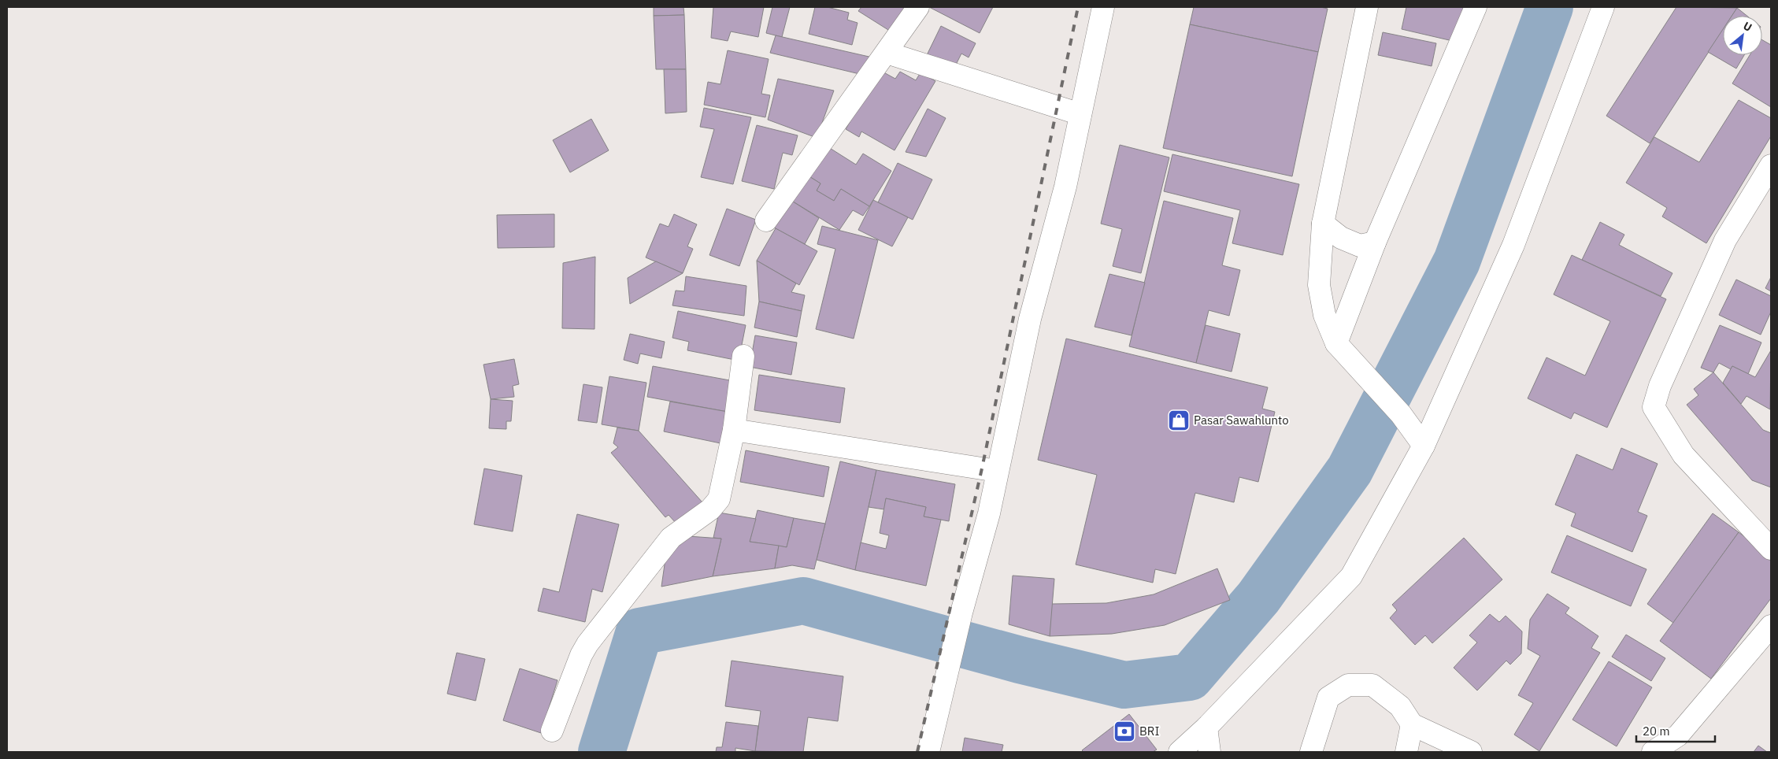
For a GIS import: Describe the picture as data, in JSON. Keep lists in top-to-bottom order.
{
  "places": {
    "shop": ["Pasar Sawahlunto"],
    "bank": ["BRI"]
  },
  "scale_bar": "20 m",
  "north": "top right"
}
